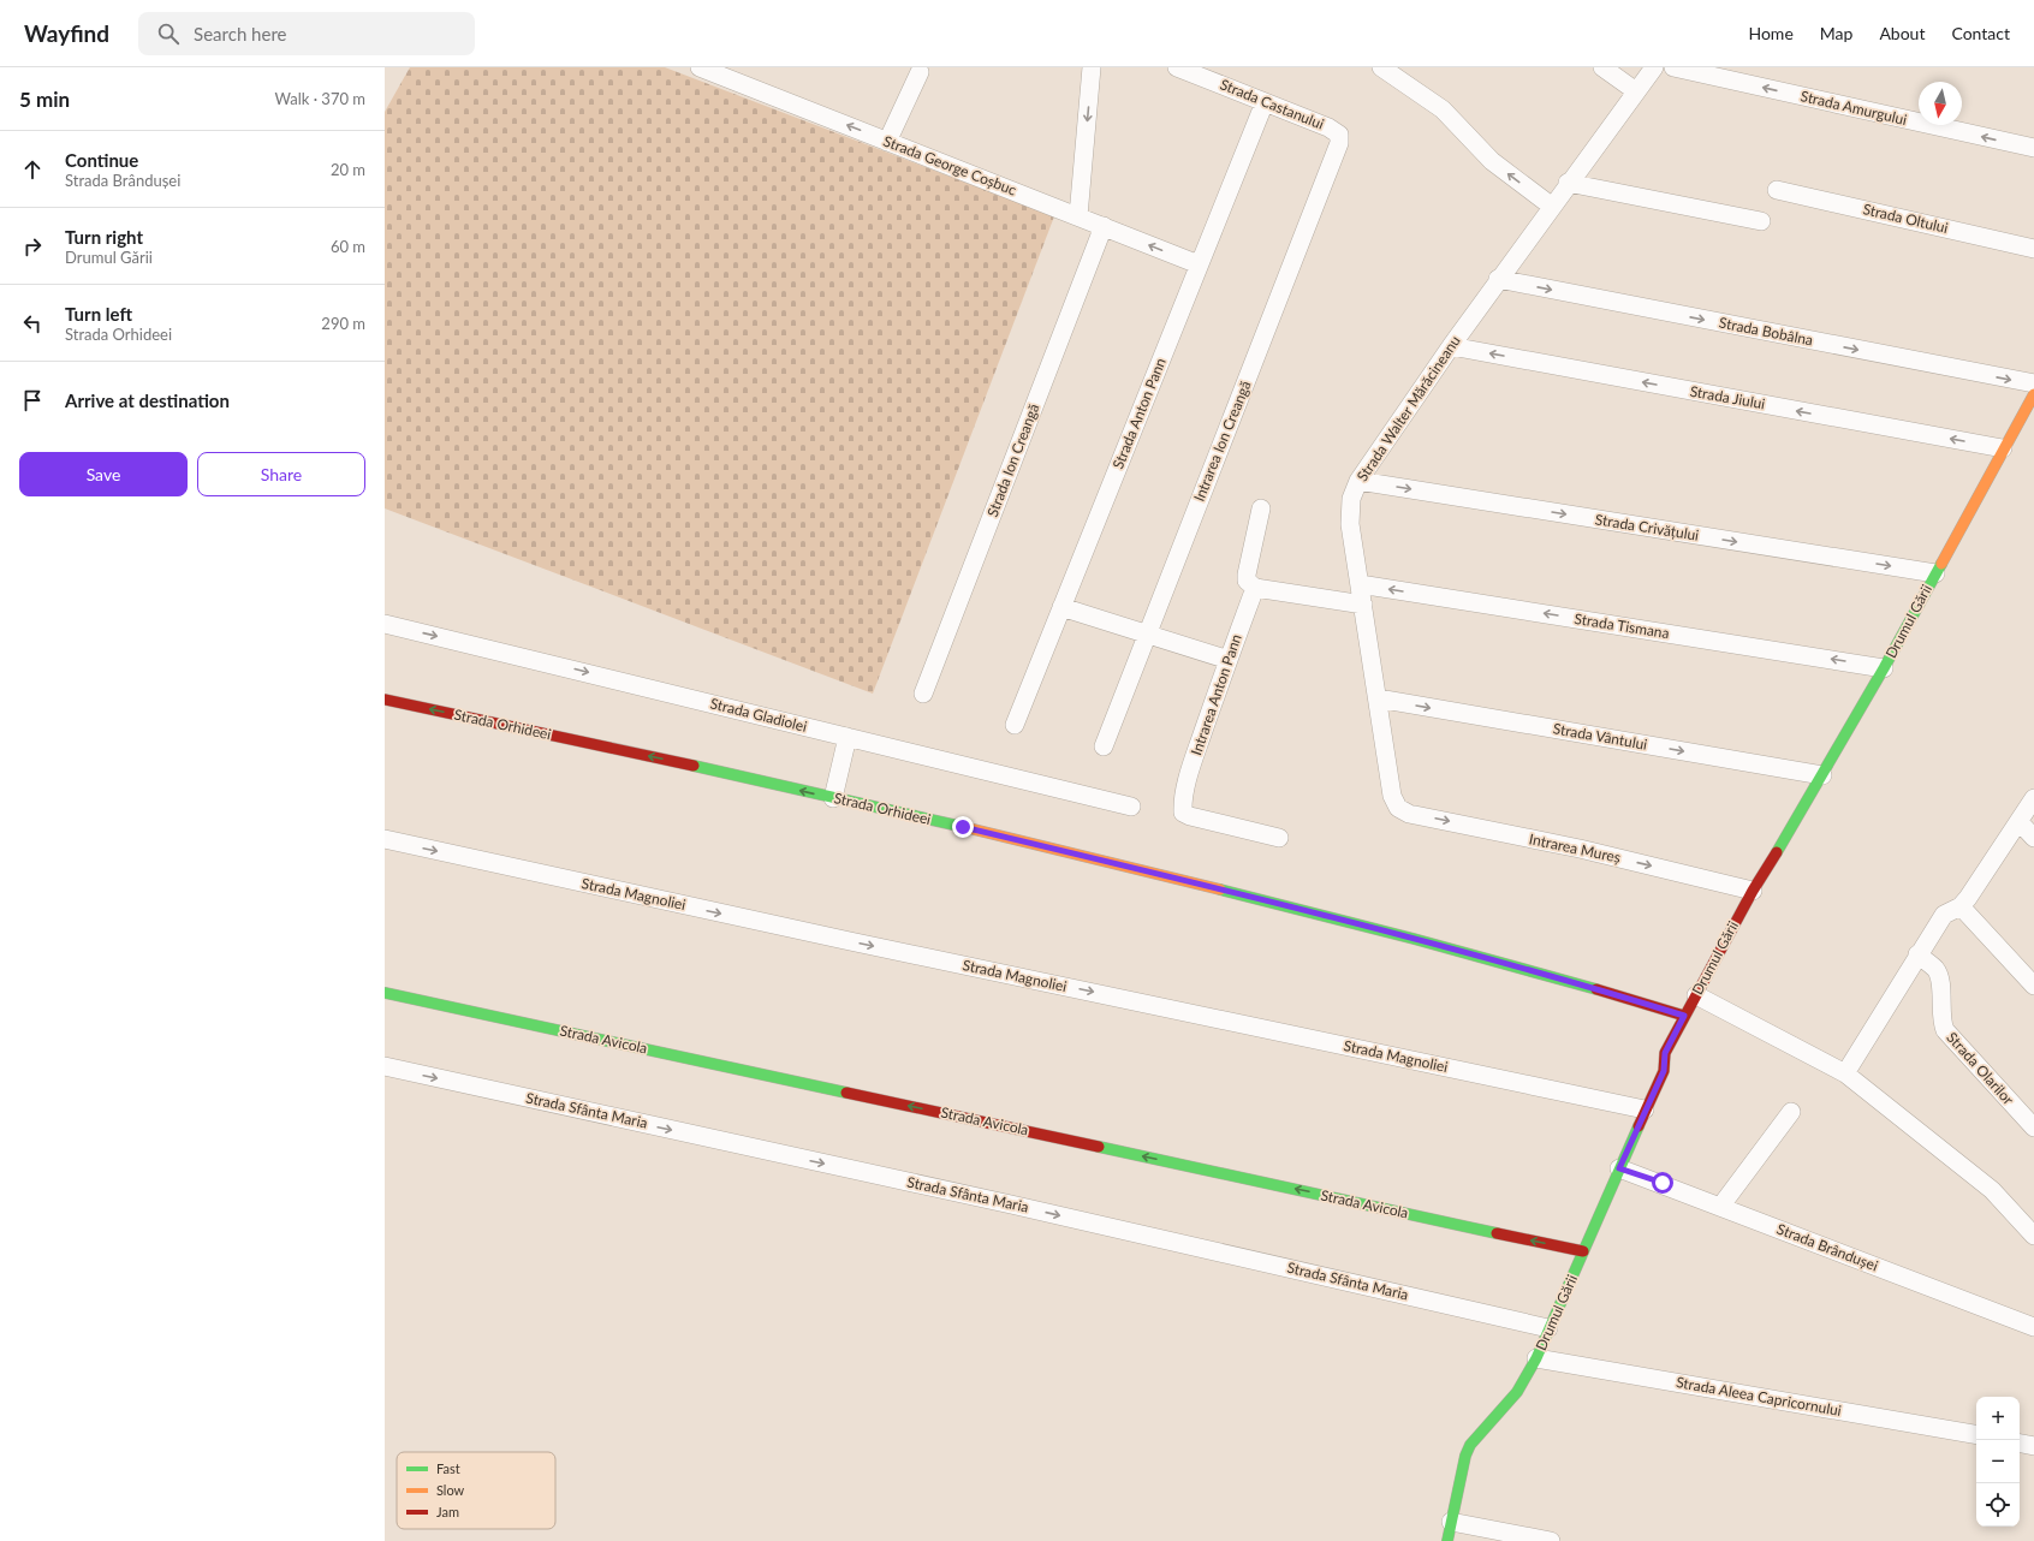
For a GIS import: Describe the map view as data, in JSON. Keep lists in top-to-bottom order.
{
  "streets": {
    "street": [
      "Strada Castanului",
      "Strada Amurgului",
      "Strada George Coșbuc",
      "Strada Oltului",
      "Strada Bobâlna",
      "Strada Jiului",
      "Strada Walter Mărăcineanu",
      "Strada Anton Pann",
      "Intrarea Ion Creangă",
      "Strada Ion Creangă",
      "Strada Crivățului",
      "Drumul Gării",
      "Strada Tismana",
      "Intrarea Anton Pann",
      "Strada Gladiolei",
      "Strada Orhideei",
      "Strada Vântului",
      "Intrarea Mureș",
      "Strada Magnoliei",
      "Strada Avicola",
      "Strada Olarilor",
      "Strada Sfânta Maria",
      "Strada Brândușei",
      "Strada Aleea Capricornului"
    ]
  },
  "crossings": [
    ["Strada Castanului", "Strada Anton Pann"],
    ["Strada Castanului", "Intrarea Ion Creangă"],
    ["Strada George Coșbuc", "Strada Anton Pann"],
    ["Strada George Coșbuc", "Strada Ion Creangă"],
    ["Strada Bobâlna", "Strada Walter Mărăcineanu"],
    ["Strada Jiului", "Strada Walter Mărăcineanu"],
    ["Strada Jiului", "Drumul Gării"],
    ["Strada Walter Mărăcineanu", "Strada Crivățului"],
    ["Strada Walter Mărăcineanu", "Strada Tismana"],
    ["Strada Walter Mărăcineanu", "Strada Vântului"],
    ["Strada Walter Mărăcineanu", "Intrarea Mureș"],
    ["Strada Crivățului", "Drumul Gării"],
    ["Drumul Gării", "Strada Tismana"],
    ["Drumul Gării", "Strada Orhideei"],
    ["Drumul Gării", "Strada Vântului"],
    ["Drumul Gării", "Intrarea Mureș"],
    ["Drumul Gării", "Strada Magnoliei"],
    ["Drumul Gării", "Strada Avicola"],
    ["Drumul Gării", "Strada Sfânta Maria"],
    ["Drumul Gării", "Strada Brândușei"],
    ["Drumul Gării", "Strada Aleea Capricornului"]
  ],
  "one_way": [
    "Strada George Coșbuc",
    "Strada Jiului",
    "Strada Crivățului",
    "Strada Tismana",
    "Strada Gladiolei",
    "Strada Vântului",
    "Intrarea Mureș",
    "Strada Magnoliei",
    "Strada Avicola",
    "Strada Sfânta Maria"
  ],
  "legend": ["Fast", "Slow", "Jam"],
  "north": "bottom",
  "page": {
    "header": "Wayfind",
    "search": "Search here",
    "nav": [
      "Home",
      "Map",
      "About",
      "Contact"
    ],
    "heading": ["5 min", "Walk · 370 m"],
    "list": [
      ["Continue", "Strada Brândușei", "20 m"],
      ["Turn right", "Drumul Gării", "60 m"],
      ["Turn left", "Strada Orhideei", "290 m"],
      "Arrive at destination"
    ],
    "buttons": ["Save", "Share"],
    "map_buttons": ["+", "−"]
  }
}
